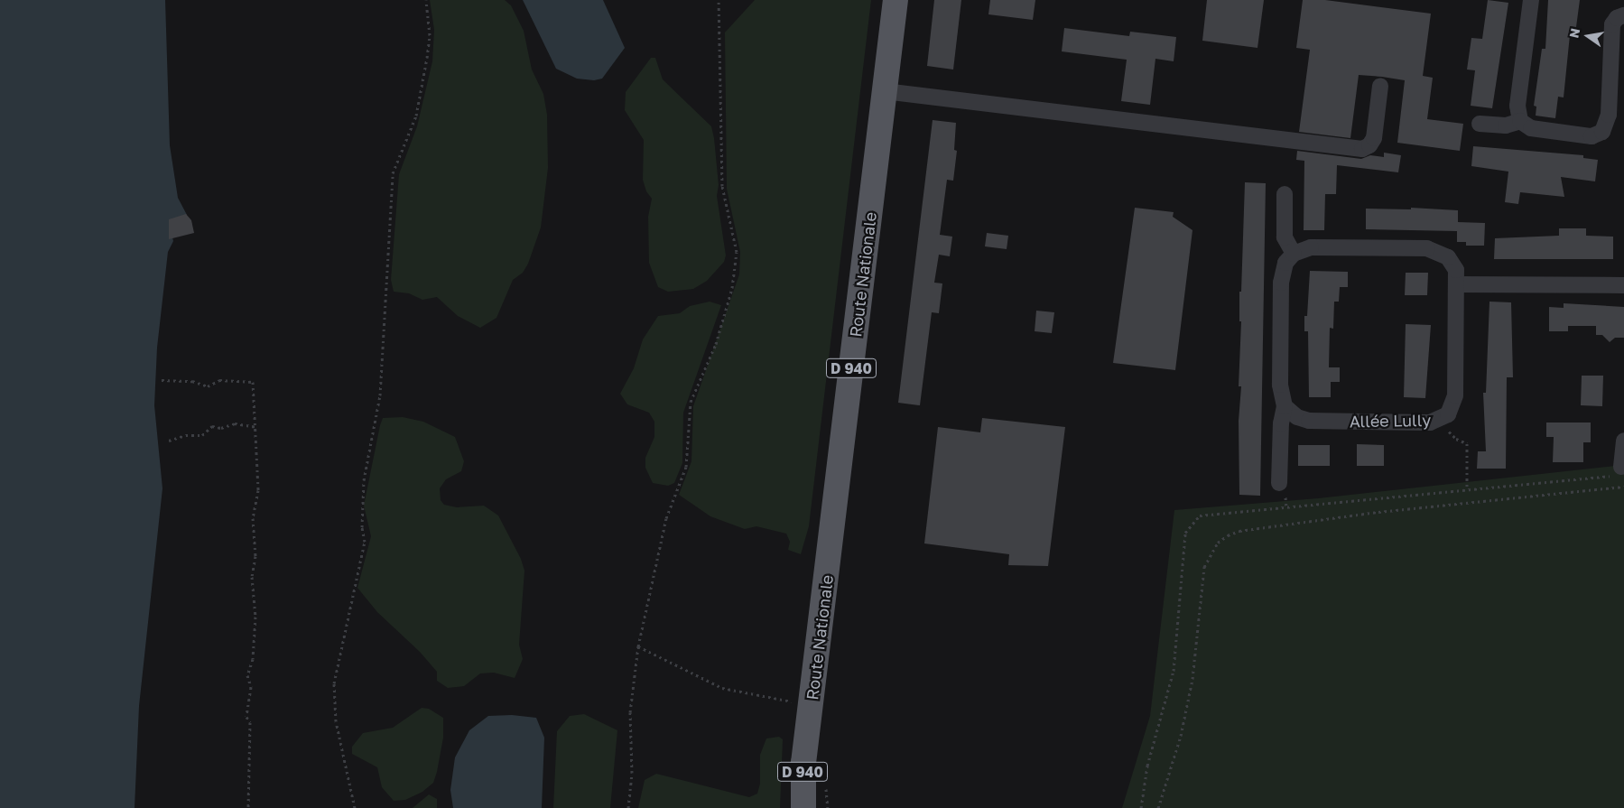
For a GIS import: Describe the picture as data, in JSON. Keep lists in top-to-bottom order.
{
  "streets": {
    "main road": ["Route Nationale", "D 940"],
    "street": ["Allée Lully"]
  },
  "crossings": [
    ["Route Nationale", "D 940"]
  ],
  "north": "left"
}
